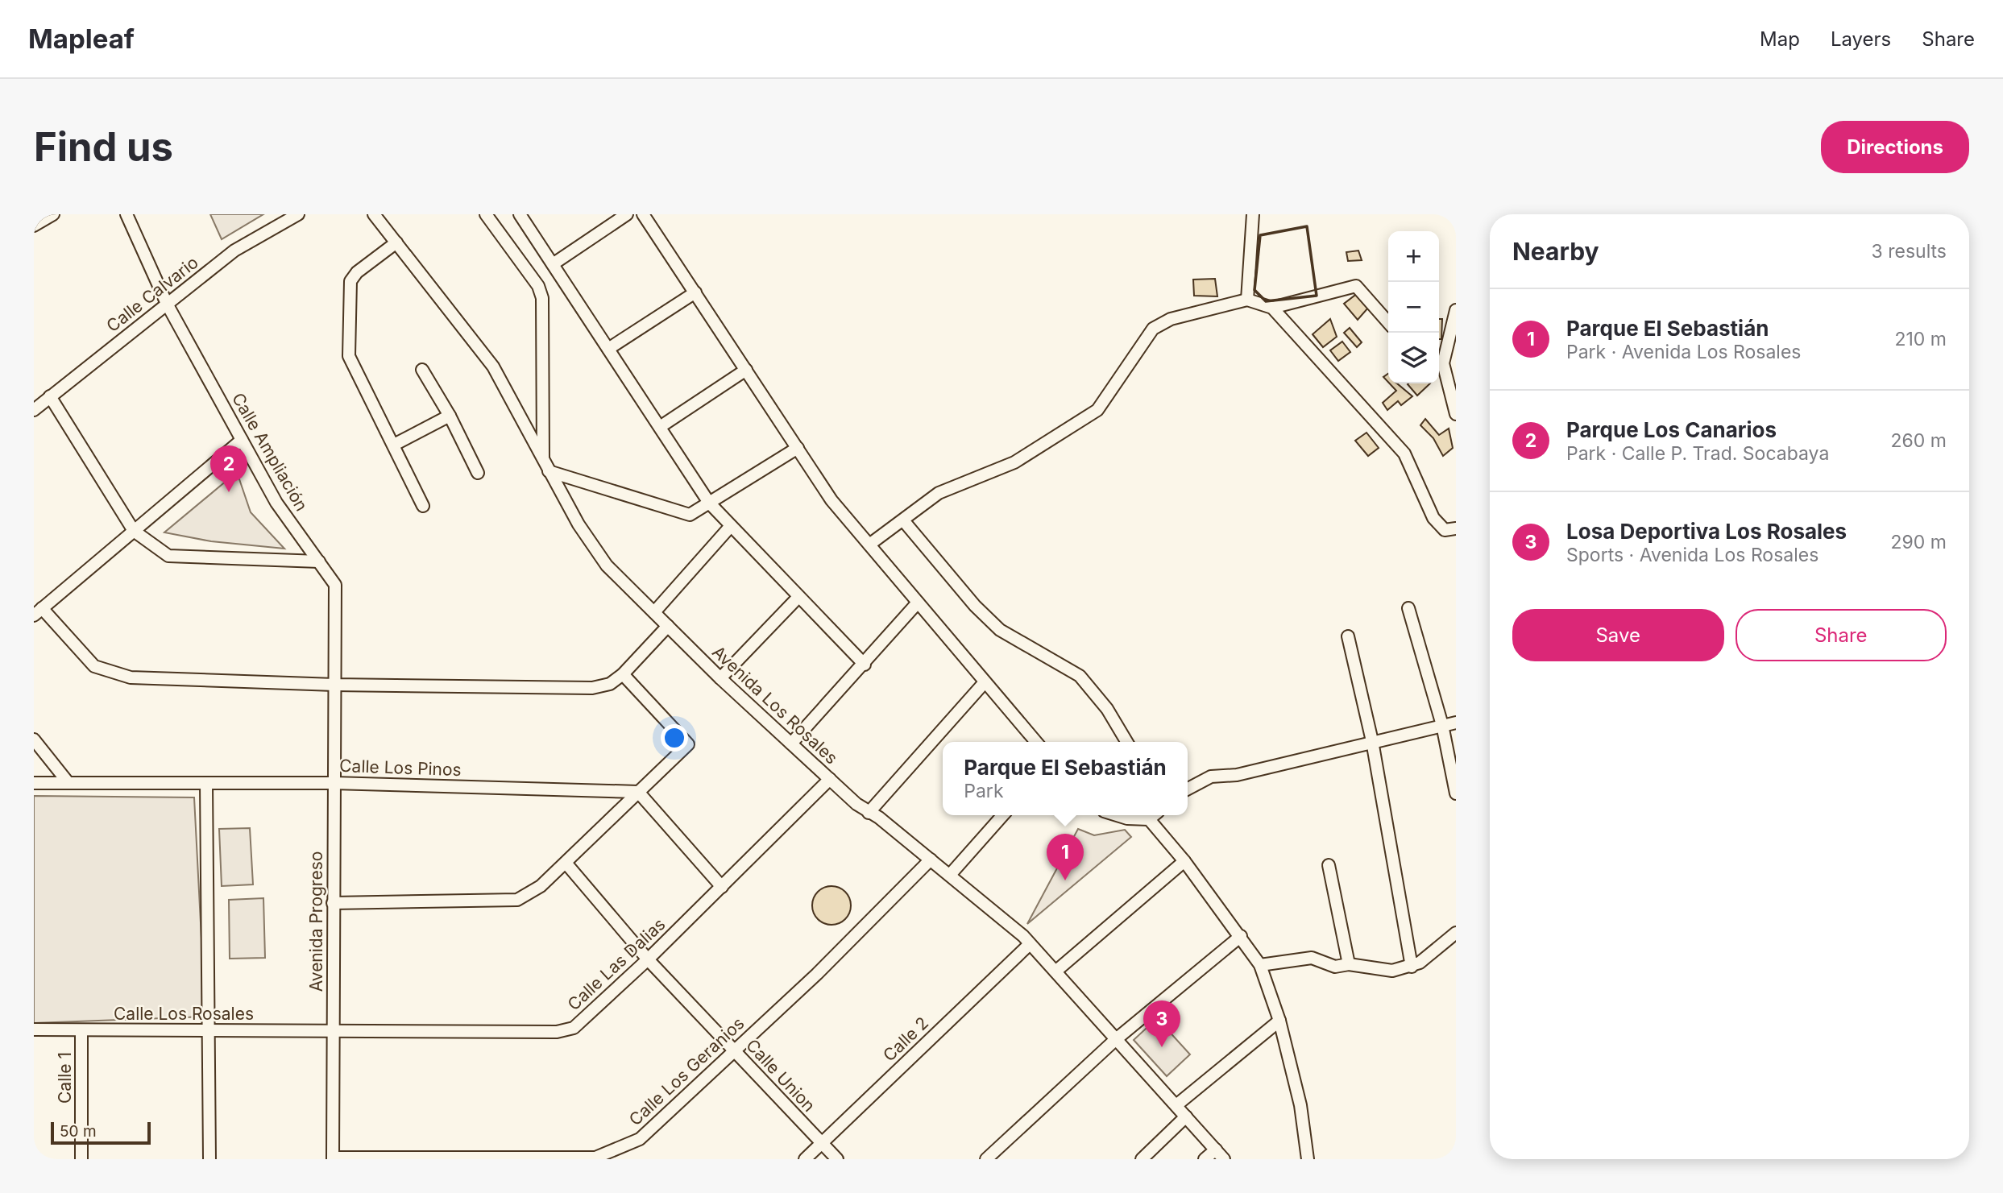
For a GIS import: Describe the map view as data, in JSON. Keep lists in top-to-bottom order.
{
  "streets": {
    "street": [
      "Calle Calvario",
      "Calle Ampliación",
      "Avenida Los Rosales",
      "Calle Los Pinos",
      "Avenida Progreso",
      "Calle Las Dalias",
      "Calle Los Rosales",
      "Calle 2",
      "Calle Los Geranios",
      "Calle Union",
      "Calle 1"
    ]
  },
  "crossings": [
    ["Calle Calvario", "Calle Ampliación"],
    ["Calle Ampliación", "Avenida Progreso"],
    ["Avenida Los Rosales", "Calle Las Dalias"],
    ["Avenida Los Rosales", "Calle 2"],
    ["Avenida Los Rosales", "Calle Los Geranios"],
    ["Calle Los Pinos", "Avenida Progreso"],
    ["Avenida Progreso", "Calle Las Dalias"],
    ["Avenida Progreso", "Calle Los Rosales"],
    ["Avenida Progreso", "Calle Los Geranios"],
    ["Calle Las Dalias", "Calle Los Rosales"],
    ["Calle Las Dalias", "Calle Union"],
    ["Calle Los Rosales", "Calle 1"],
    ["Calle 2", "Calle Union"],
    ["Calle Los Geranios", "Calle Union"]
  ],
  "scale_bar": "50 m",
  "page": {
    "header": "Mapleaf",
    "nav": ["Map", "Layers", "Share"],
    "buttons": [
      "Directions",
      ["Save", "Share"]
    ],
    "title": "Find us",
    "heading": ["Nearby", "3 results"],
    "map_buttons": ["+", "−"],
    "list": [
      {
        "mark": "1",
        "name": "Parque El Sebastián",
        "note": "Park · Avenida Los Rosales",
        "value": "210 m"
      },
      {
        "mark": "2",
        "name": "Parque Los Canarios",
        "note": "Park · Calle P. Trad. Socabaya",
        "value": "260 m"
      },
      {
        "mark": "3",
        "name": "Losa Deportiva Los Rosales",
        "note": "Sports · Avenida Los Rosales",
        "value": "290 m"
      }
    ],
    "pins": ["2", "1", "3"],
    "popup": ["Parque El Sebastián", "Park"],
    "scale": "50 m"
  }
}
